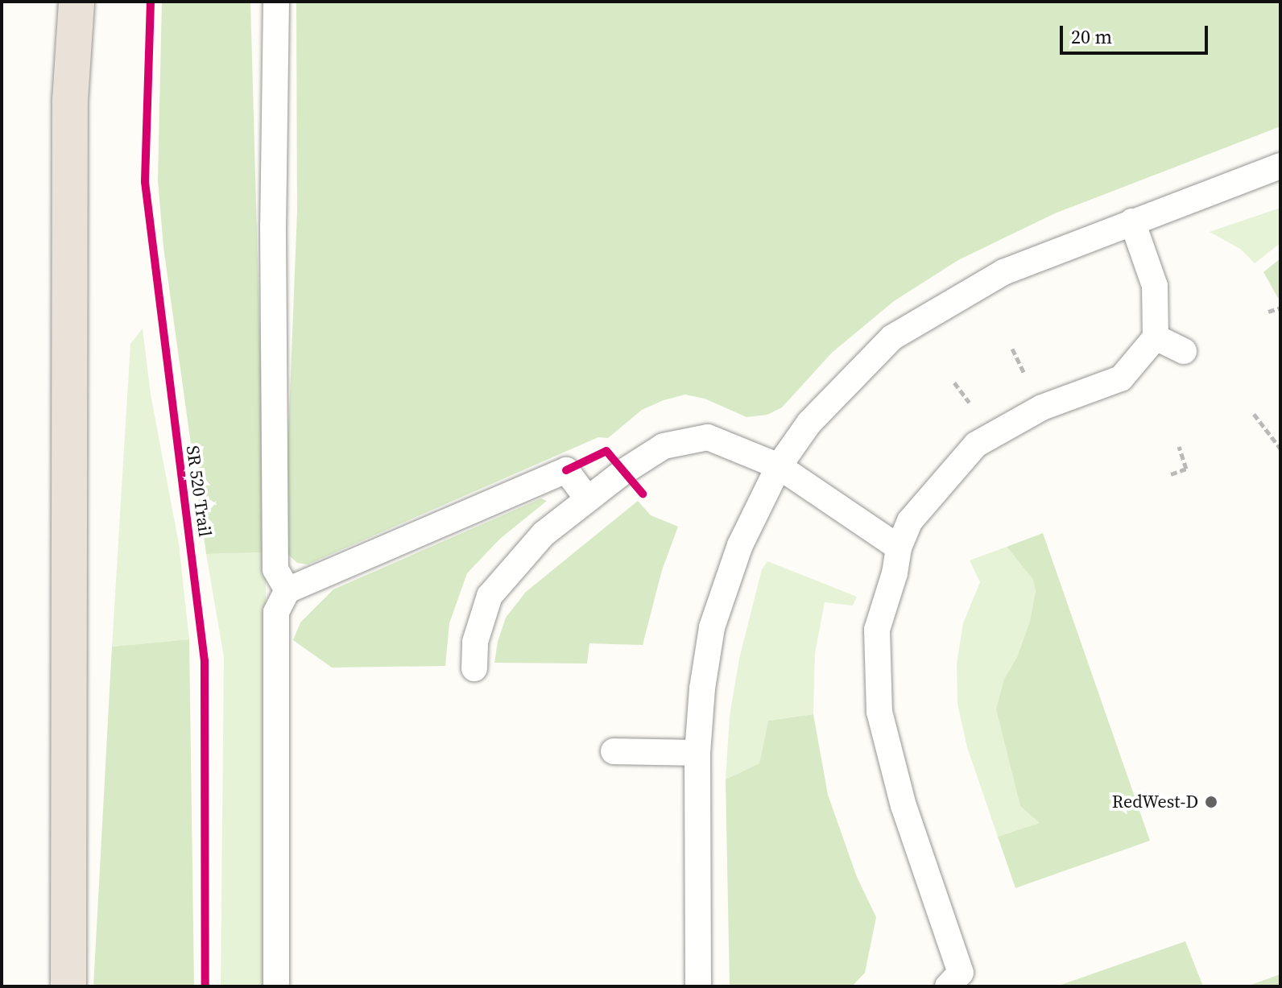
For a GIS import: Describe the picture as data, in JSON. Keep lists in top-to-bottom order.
{
  "streets": {
    "cycle path": ["SR 520 Trail"]
  },
  "places": ["RedWest-D"],
  "scale_bar": "20 m"
}
